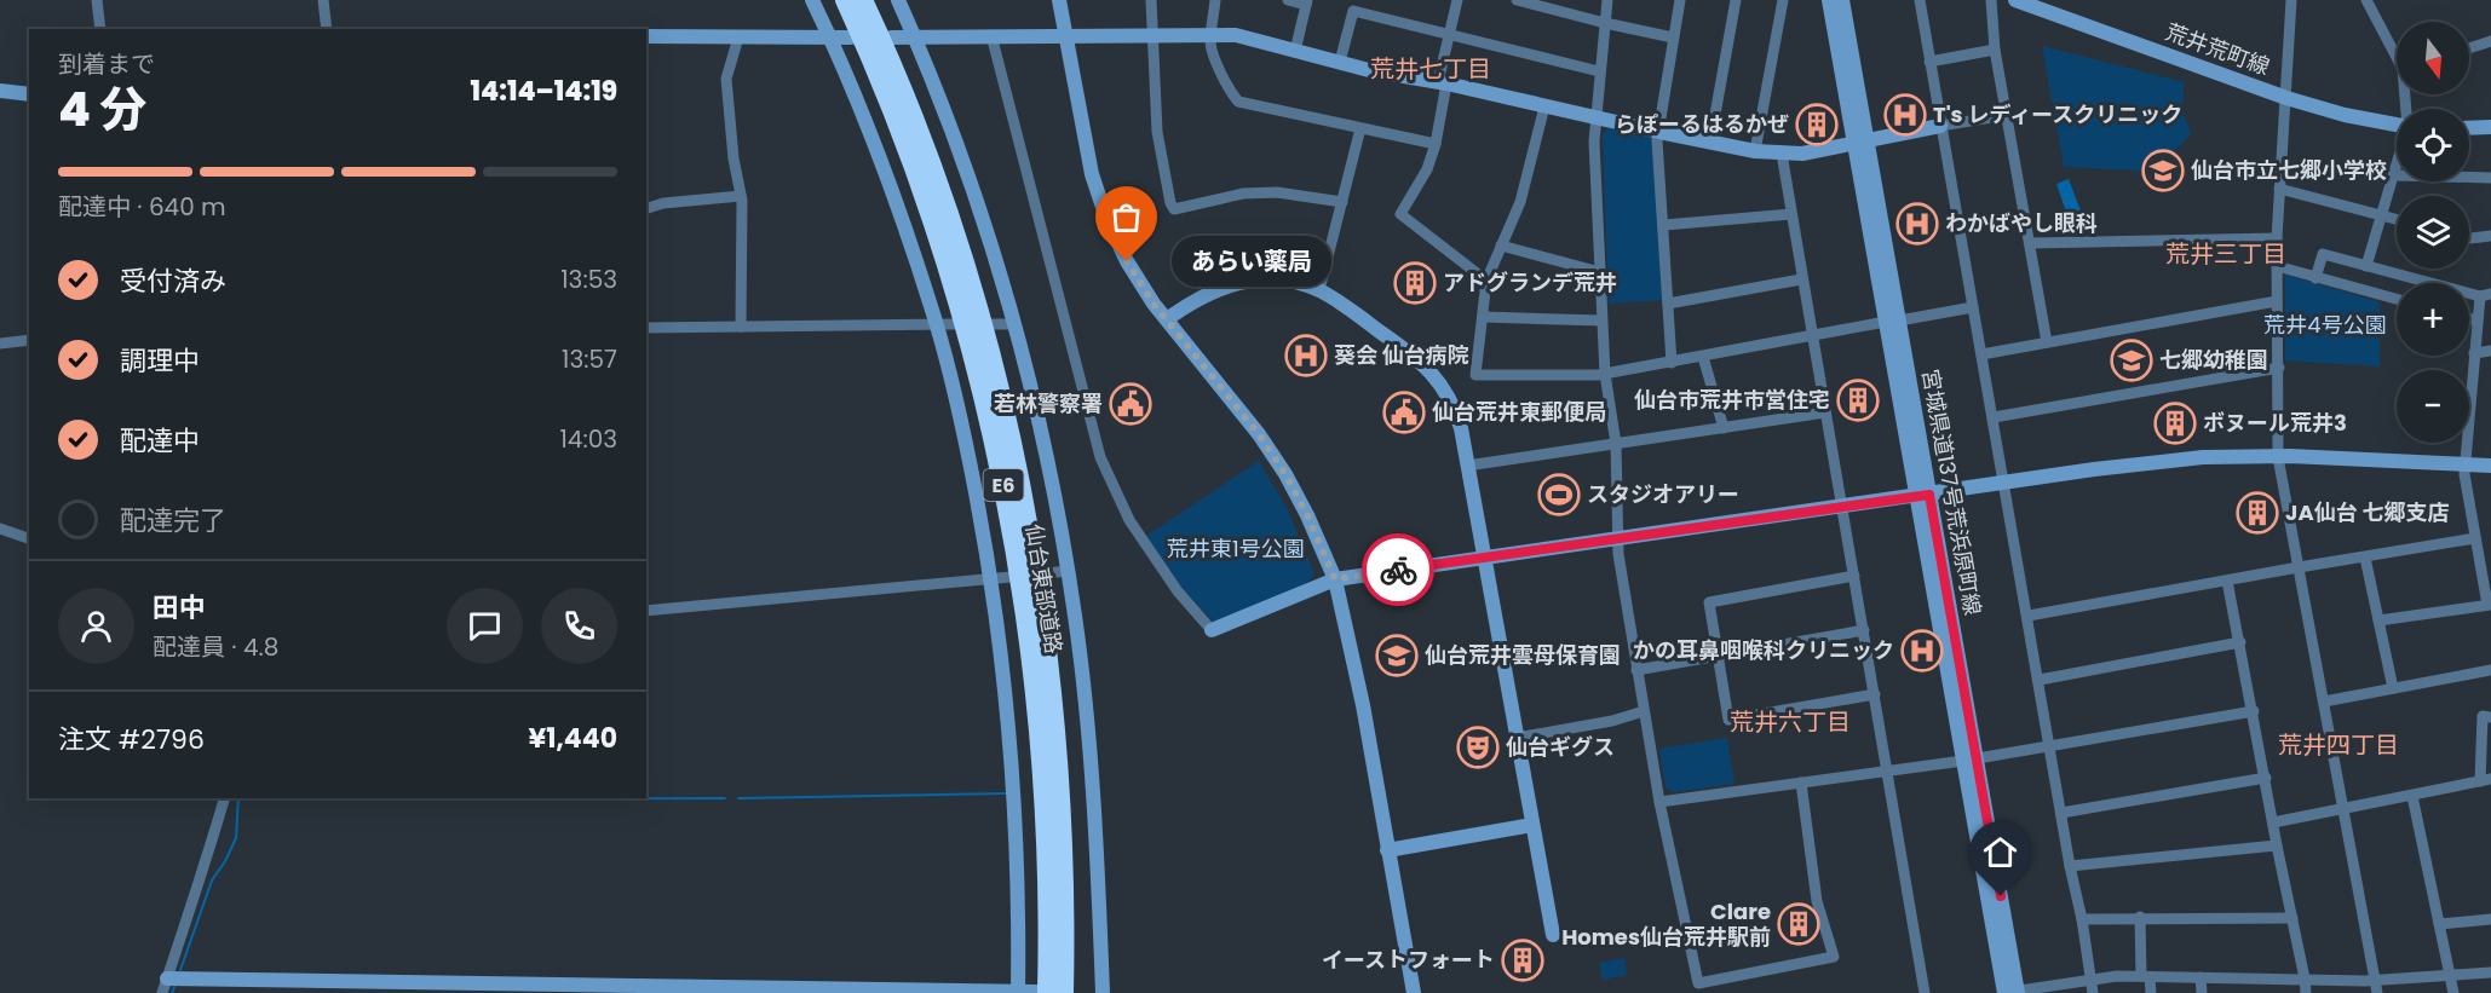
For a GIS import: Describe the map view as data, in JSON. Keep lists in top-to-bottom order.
{
  "streets": {
    "highway": ["E6", "仙台東部道路"],
    "street": ["荒井荒町線", "宮城県道137号荒浜原町線"]
  },
  "districts": [
    "荒井七丁目",
    "荒井三丁目",
    "荒井六丁目",
    "荒井四丁目"
  ],
  "parks": ["荒井4号公園", "荒井東1号公園"],
  "places": {
    "hospital": [
      "T's レディースクリニック",
      "わかばやし眼科",
      "葵会 仙台病院",
      "かの耳鼻咽喉科クリニック"
    ],
    "building": [
      "らぽーるはるかぜ",
      "アドグランデ荒井",
      "仙台市荒井市営住宅",
      "ボヌール荒井3",
      "JA仙台 七郷支店",
      "Clare Homes仙台荒井駅前",
      "イーストフォート"
    ],
    "school or university": ["仙台市立七郷小学校", "七郷幼稚園", "仙台荒井雲母保育園"],
    "other": ["あらい薬局"],
    "public building": ["若林警察署", "仙台荒井東郵便局"],
    "sports": ["スタジオアリー"],
    "theatre": ["仙台ギグス"]
  },
  "north": "bottom",
  "page": {
    "map_buttons": ["+", "−"],
    "heading": ["4 分", "到着まで", "14:14–14:19"],
    "panel": [
      "田中",
      "配達員 · 4.8",
      "注文 #2796",
      "¥1,440"
    ],
    "bar": "配達中 · 640 m",
    "bubble": "あらい薬局",
    "list": [
      ["受付済み", "13:53"],
      ["調理中", "13:57"],
      ["配達中", "14:03"],
      "配達完了"
    ]
  }
}
